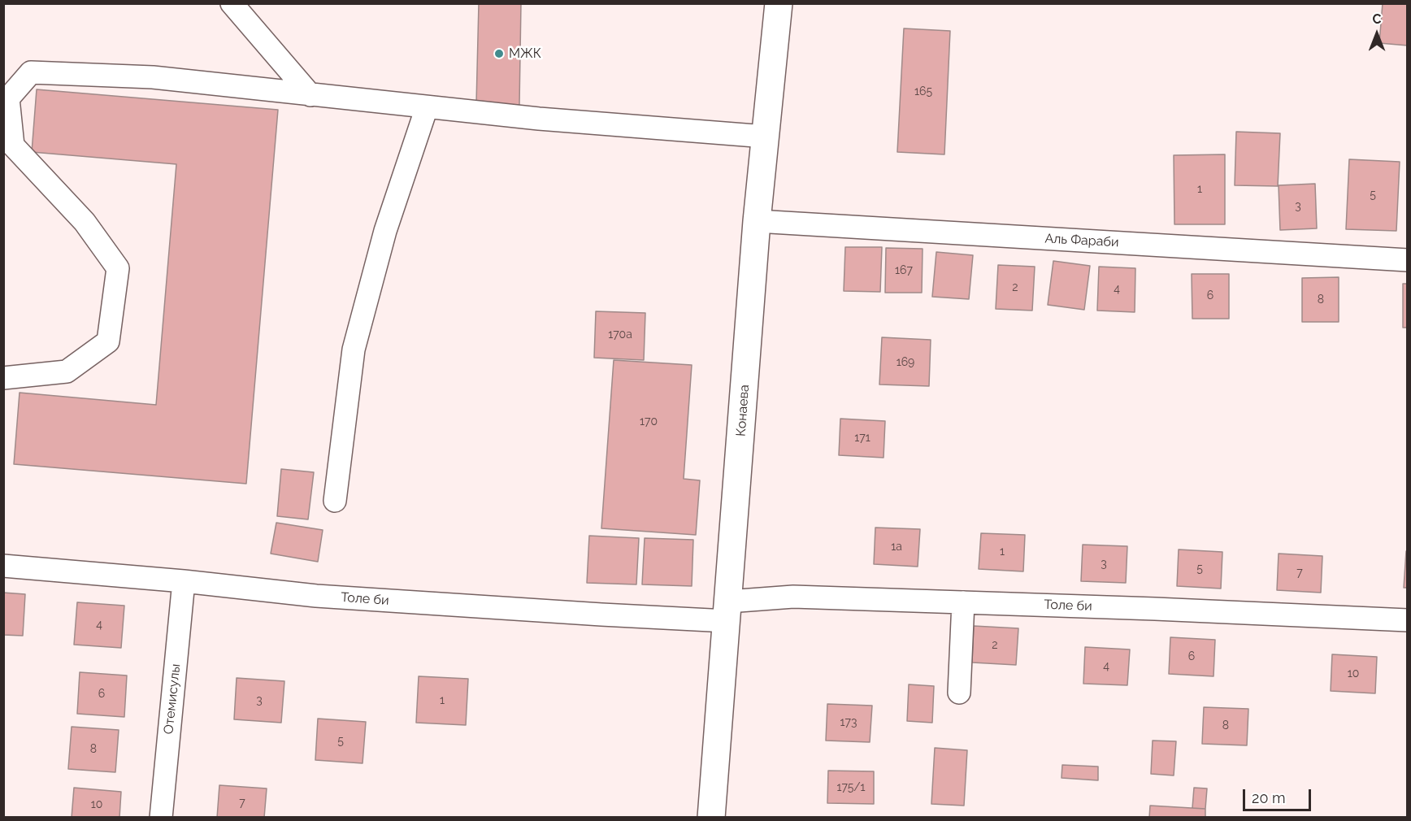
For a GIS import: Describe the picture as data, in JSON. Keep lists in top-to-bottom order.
{
  "streets": {
    "main road": ["Конаева"],
    "street": ["Аль Фараби", "Толе би", "Отемисулы"]
  },
  "crossings": [
    ["Аль Фараби", "Конаева"],
    ["Конаева", "Толе би"],
    ["Толе би", "Отемисулы"]
  ],
  "places": ["МЖК"],
  "house_numbers": [
    "165",
    "1",
    "5",
    "3",
    "167",
    "2",
    "4",
    "6",
    "8",
    "170а",
    "169",
    "170",
    "171",
    "1а",
    "1",
    "3",
    "5",
    "7",
    "4",
    "2",
    "6",
    "4",
    "10",
    "6",
    "3",
    "1",
    "173",
    "8",
    "5",
    "8",
    "175/1",
    "7",
    "10"
  ],
  "scale_bar": "20 m",
  "north": "top"
}
